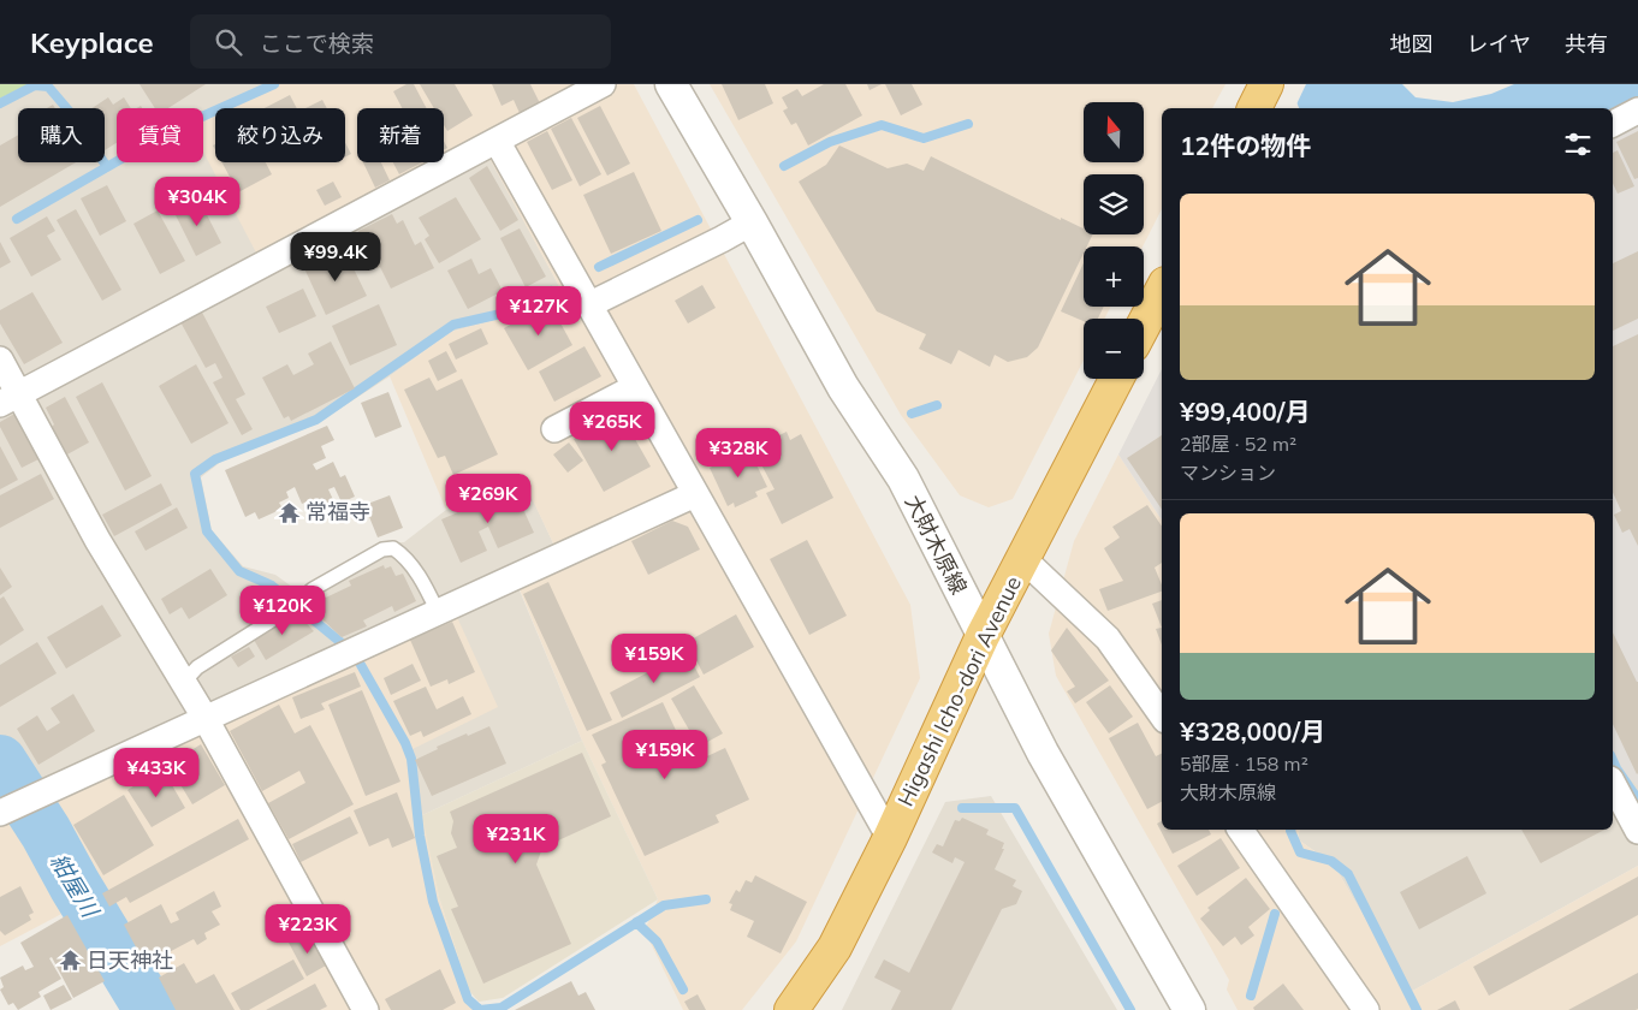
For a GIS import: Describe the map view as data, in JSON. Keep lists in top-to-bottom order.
{
  "streets": {
    "highway": ["Higashi Icho-dori Avenue"],
    "street": ["大財木原線"]
  },
  "crossings": [
    ["大財木原線", "Higashi Icho-dori Avenue"]
  ],
  "water": ["紺屋川"],
  "places": {
    "temple": ["常福寺", "日天神社"]
  },
  "north": "top",
  "page": {
    "header": "Keyplace",
    "search": "ここで検索",
    "nav": ["地図", "レイヤ", "共有"],
    "map_buttons": ["+", "−"],
    "chip": [
      "購入",
      "賃貸",
      "絞り込み",
      "新着"
    ],
    "heading": "12件の物件",
    "price": [
      "¥304K",
      "¥99.4K",
      "¥127K",
      "¥265K",
      "¥328K",
      "¥269K",
      "¥120K",
      "¥159K",
      "¥159K",
      "¥433K",
      "¥231K",
      "¥223K"
    ],
    "list": [
      {
        "name": "¥99,400/月",
        "note": "2部屋 · 52 m² · マンション"
      },
      {
        "name": "¥328,000/月",
        "note": "5部屋 · 158 m² · 大財木原線"
      }
    ]
  }
}
